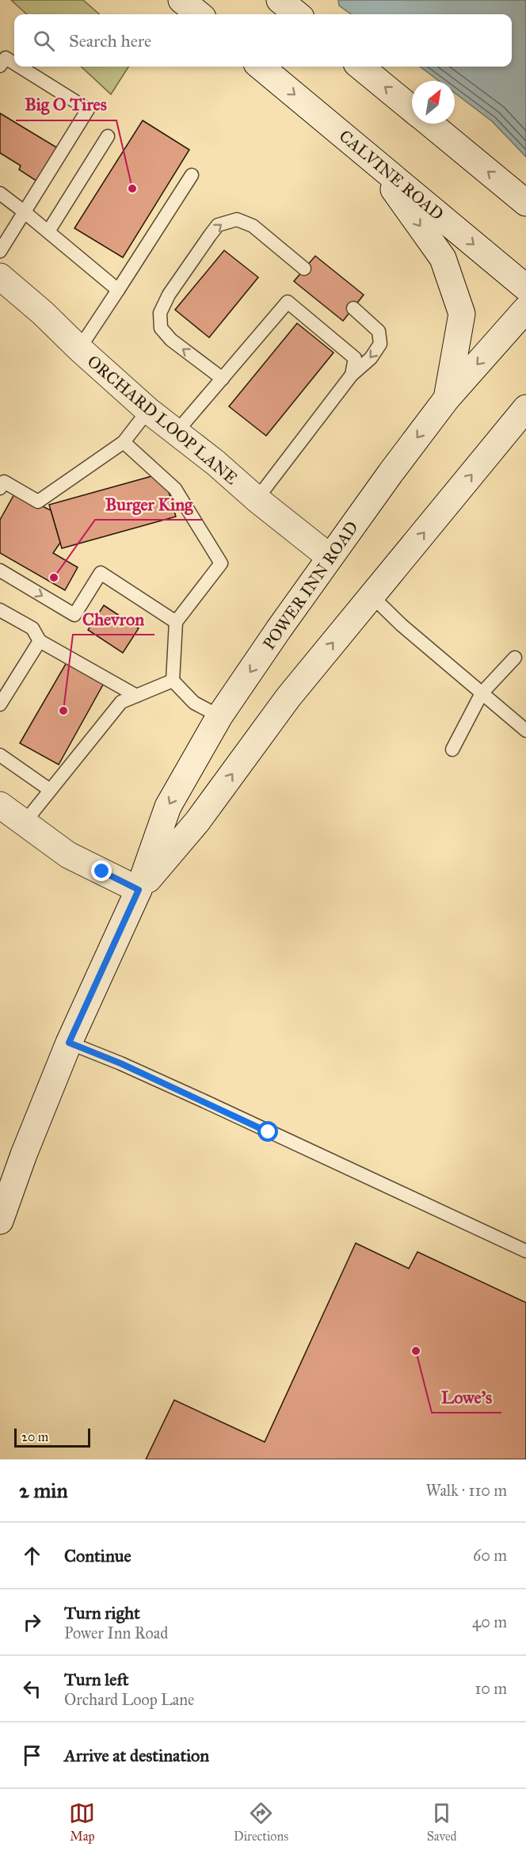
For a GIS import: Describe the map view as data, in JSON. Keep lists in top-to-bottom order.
{
  "streets": {
    "main road": ["CALVINE ROAD", "ORCHARD LOOP LANE", "POWER INN ROAD"]
  },
  "crossings": [
    ["ORCHARD LOOP LANE", "POWER INN ROAD"]
  ],
  "places": [
    "Big O Tires",
    "Burger King",
    "Chevron",
    "Lowe's"
  ],
  "scale_bar": "20 m",
  "north": "top right",
  "page": {
    "search": "Search here",
    "scale": "20 m",
    "heading": ["2 min", "Walk · 110 m"],
    "list": [
      ["Continue", "60 m"],
      ["Turn right", "Power Inn Road", "40 m"],
      ["Turn left", "Orchard Loop Lane", "10 m"],
      "Arrive at destination"
    ],
    "nav": ["Map", "Directions", "Saved"]
  }
}
